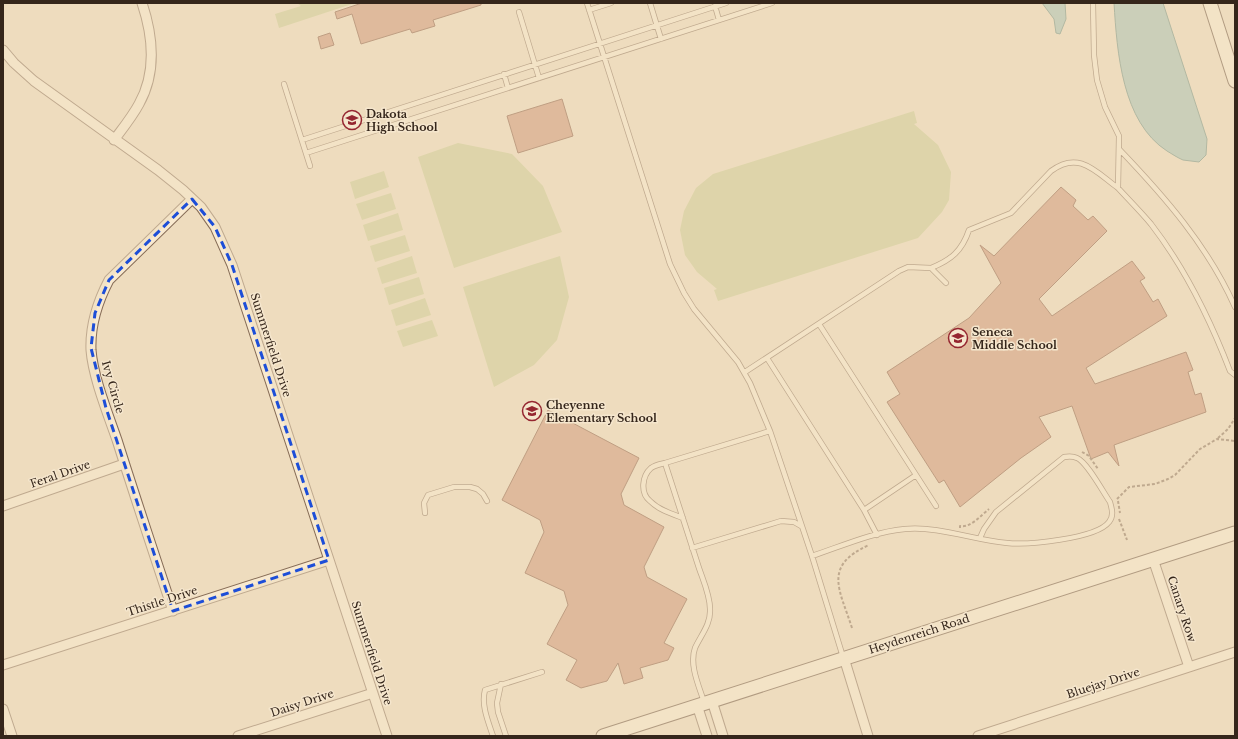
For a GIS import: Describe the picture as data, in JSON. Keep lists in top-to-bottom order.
{
  "streets": {
    "street": [
      "Summerfield Drive",
      "Ivy Circle",
      "Feral Drive",
      "Thistle Drive",
      "Canary Row",
      "Heydenreich Road",
      "Bluejay Drive",
      "Daisy Drive"
    ]
  },
  "crossings": [
    ["Summerfield Drive", "Ivy Circle"],
    ["Summerfield Drive", "Thistle Drive"],
    ["Summerfield Drive", "Daisy Drive"],
    ["Ivy Circle", "Feral Drive"],
    ["Ivy Circle", "Thistle Drive"],
    ["Canary Row", "Heydenreich Road"],
    ["Canary Row", "Bluejay Drive"]
  ],
  "places": {
    "school or university": ["Dakota High School", "Seneca Middle School", "Cheyenne Elementary School"]
  }
}
